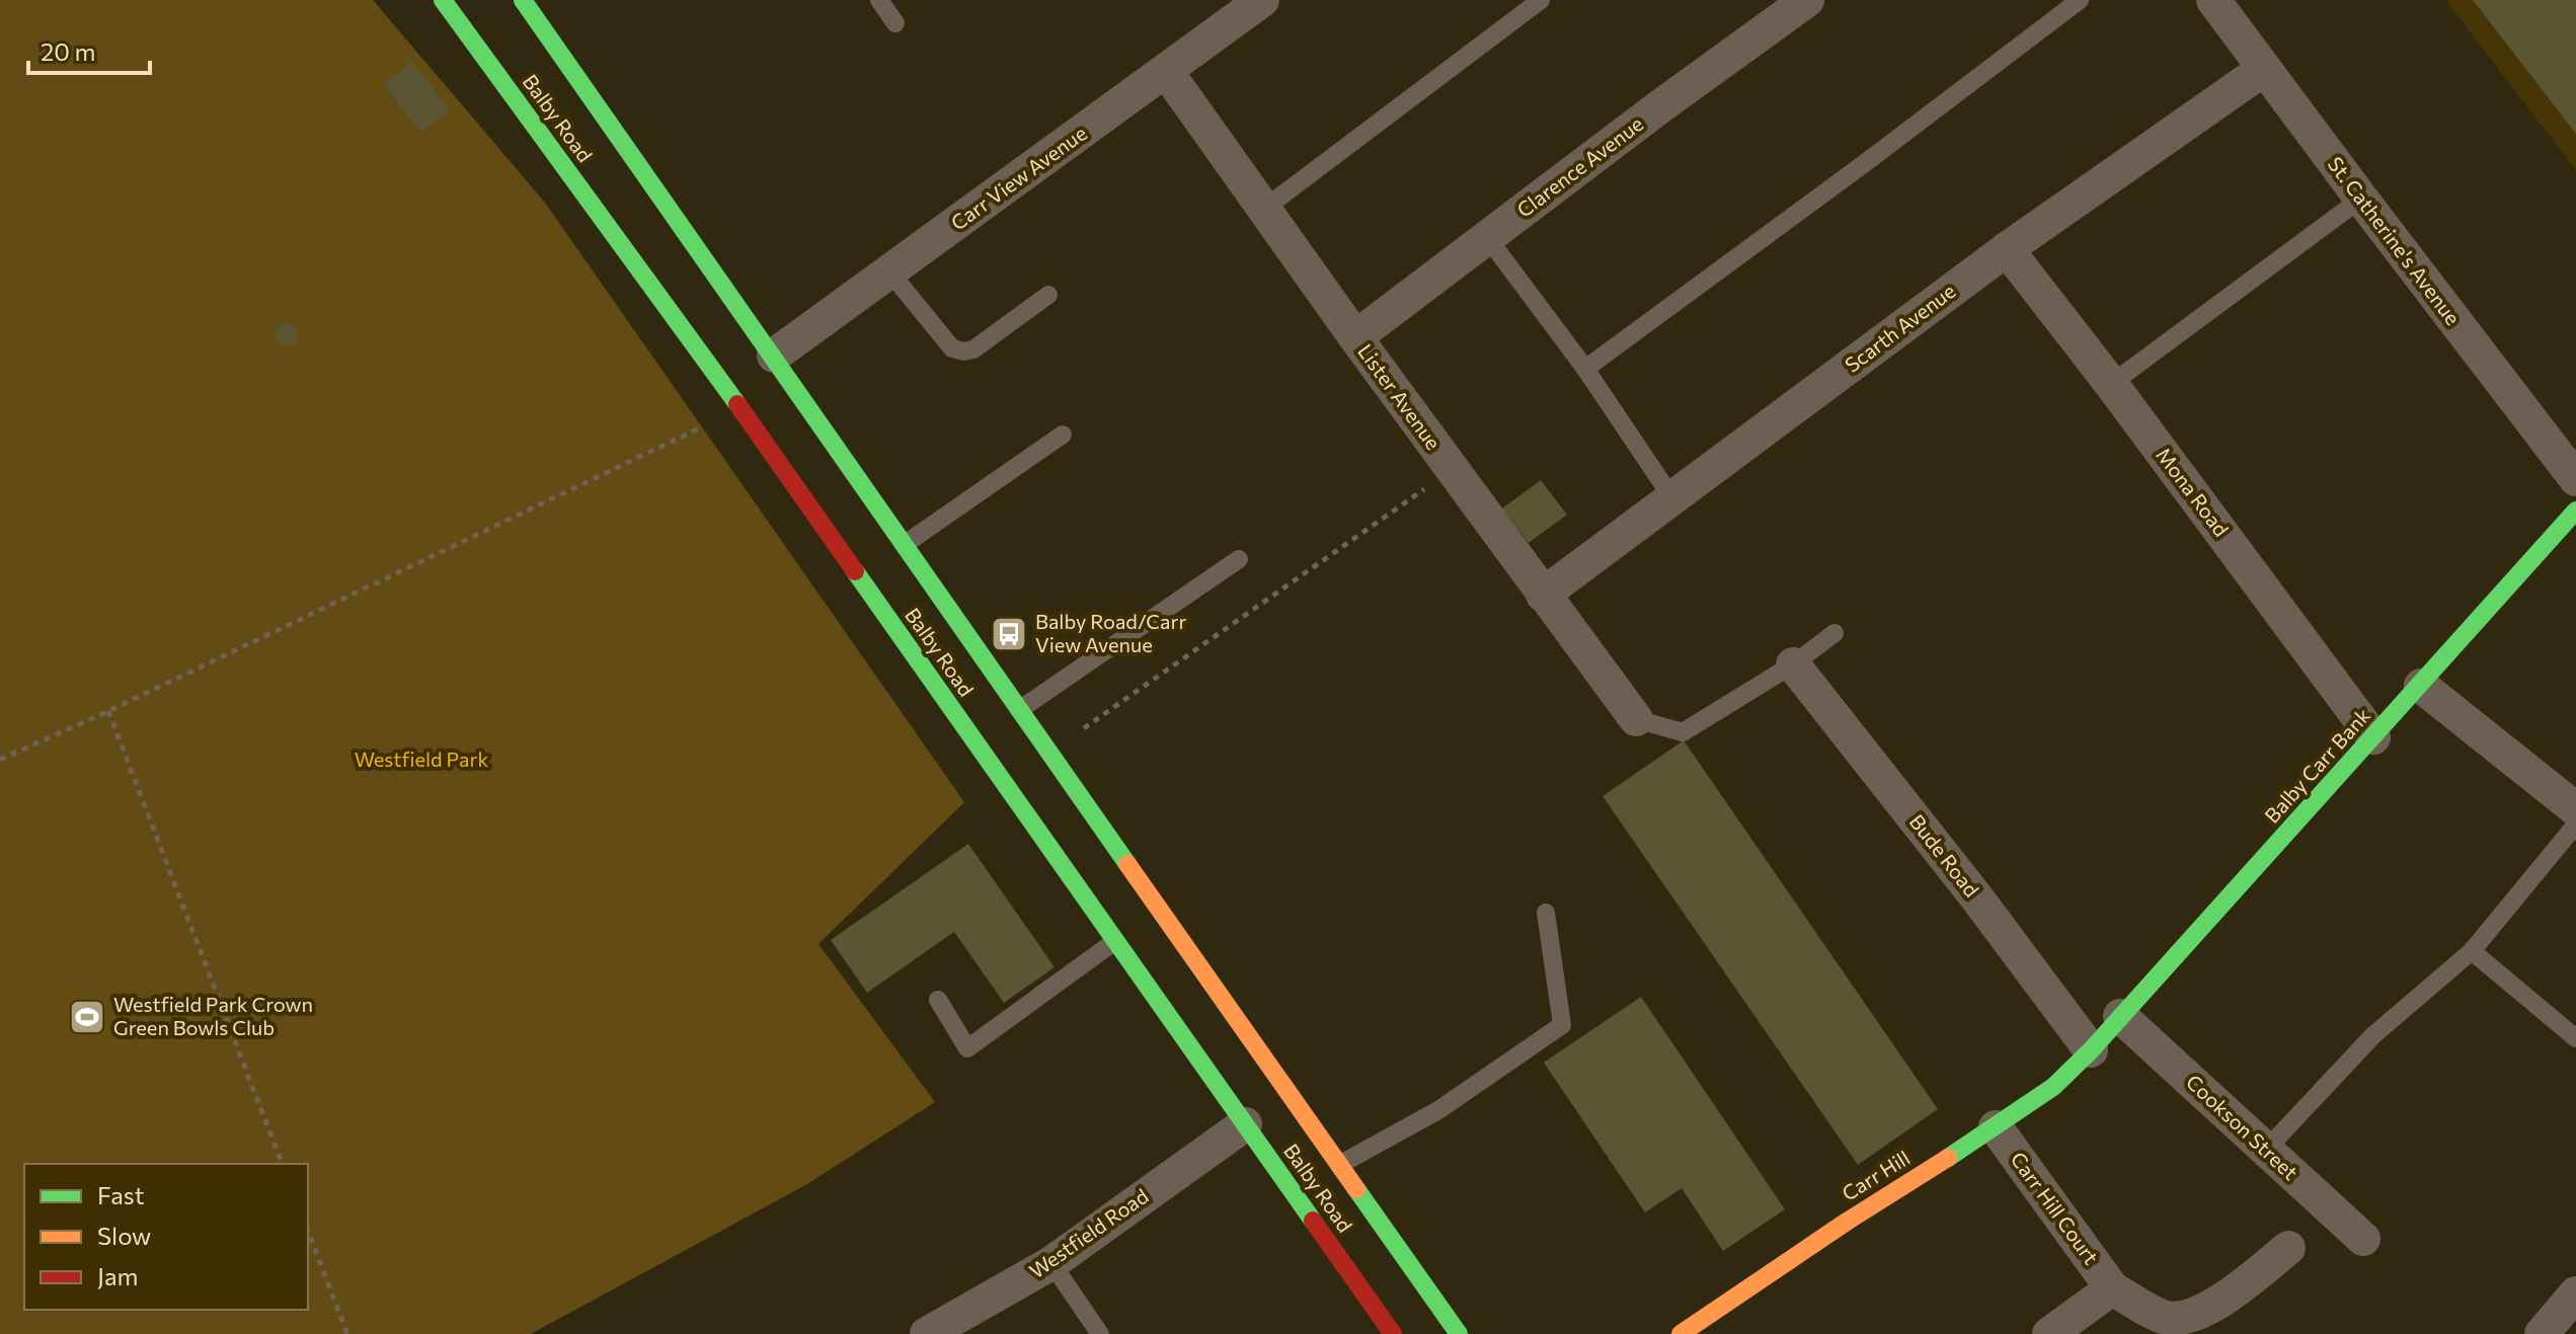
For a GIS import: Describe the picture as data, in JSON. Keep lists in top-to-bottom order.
{
  "streets": {
    "main road": ["Balby Road", "Balby Carr Bank", "Carr Hill"],
    "street": [
      "Clarence Avenue",
      "Carr View Avenue",
      "St. Catherine's Avenue",
      "Scarth Avenue",
      "Lister Avenue",
      "Mona Road",
      "Bude Road",
      "Cookson Street",
      "Carr Hill Court",
      "Westfield Road"
    ]
  },
  "crossings": [
    ["Balby Road", "Carr View Avenue"],
    ["Balby Road", "Westfield Road"],
    ["Clarence Avenue", "Lister Avenue"],
    ["Carr View Avenue", "Lister Avenue"],
    ["St. Catherine's Avenue", "Scarth Avenue"],
    ["Scarth Avenue", "Lister Avenue"],
    ["Scarth Avenue", "Mona Road"],
    ["Mona Road", "Balby Carr Bank"],
    ["Balby Carr Bank", "Bude Road"],
    ["Balby Carr Bank", "Cookson Street"],
    ["Balby Carr Bank", "Carr Hill"],
    ["Bude Road", "Carr Hill"],
    ["Carr Hill", "Carr Hill Court"]
  ],
  "parks": ["Westfield Park"],
  "places": {
    "bus stop": ["Balby Road/Carr View Avenue"],
    "sports": ["Westfield Park Crown Green Bowls Club"]
  },
  "legend": ["Fast", "Slow", "Jam"],
  "scale_bar": "20 m"
}
